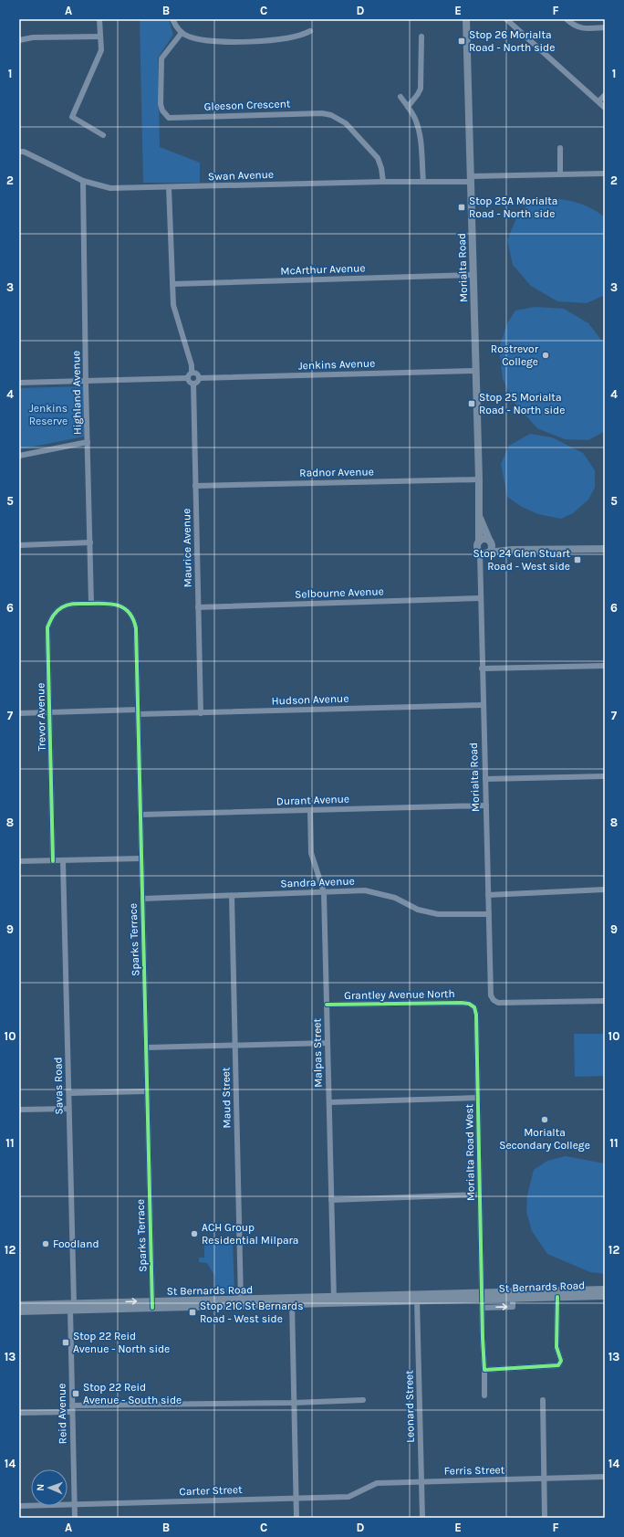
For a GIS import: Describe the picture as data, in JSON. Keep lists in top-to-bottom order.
{
  "streets": {
    "main road": ["Morialta Road", "St Bernards Road"],
    "street": [
      "Gleeson Crescent",
      "Swan Avenue",
      "McArthur Avenue",
      "Jenkins Avenue",
      "Highland Avenue",
      "Radnor Avenue",
      "Maurice Avenue",
      "Selbourne Avenue",
      "Hudson Avenue",
      "Trevor Avenue",
      "Durant Avenue",
      "Sandra Avenue",
      "Sparks Terrace",
      "Grantley Avenue North",
      "Malpas Street",
      "Savas Road",
      "Maud Street",
      "Morialta Road West",
      "Leonard Street",
      "Reid Avenue",
      "Ferris Street",
      "Carter Street"
    ]
  },
  "crossings": [
    ["Gleeson Crescent", "Swan Avenue"],
    ["Swan Avenue", "Morialta Road"],
    ["Swan Avenue", "Highland Avenue"],
    ["Morialta Road", "McArthur Avenue"],
    ["Morialta Road", "Jenkins Avenue"],
    ["Morialta Road", "Radnor Avenue"],
    ["Morialta Road", "Selbourne Avenue"],
    ["Morialta Road", "Hudson Avenue"],
    ["Morialta Road", "Durant Avenue"],
    ["Morialta Road", "Sandra Avenue"],
    ["Jenkins Avenue", "Maurice Avenue"],
    ["Highland Avenue", "Trevor Avenue"],
    ["Highland Avenue", "Sparks Terrace"],
    ["Radnor Avenue", "Maurice Avenue"],
    ["Maurice Avenue", "Selbourne Avenue"],
    ["Maurice Avenue", "Hudson Avenue"],
    ["Hudson Avenue", "Trevor Avenue"],
    ["Hudson Avenue", "Sparks Terrace"],
    ["Trevor Avenue", "Sparks Terrace"],
    ["Durant Avenue", "Sparks Terrace"],
    ["Durant Avenue", "Malpas Street"],
    ["Sandra Avenue", "Sparks Terrace"],
    ["Sandra Avenue", "Malpas Street"],
    ["Sandra Avenue", "Maud Street"],
    ["Sparks Terrace", "St Bernards Road"],
    ["Grantley Avenue North", "Malpas Street"],
    ["Grantley Avenue North", "Morialta Road West"],
    ["Malpas Street", "St Bernards Road"],
    ["Savas Road", "St Bernards Road"],
    ["Savas Road", "Reid Avenue"],
    ["Maud Street", "St Bernards Road"],
    ["Morialta Road West", "St Bernards Road"],
    ["St Bernards Road", "Leonard Street"],
    ["St Bernards Road", "Reid Avenue"],
    ["Leonard Street", "Ferris Street"],
    ["Reid Avenue", "Carter Street"],
    ["Ferris Street", "Carter Street"]
  ],
  "parks": ["Jenkins Reserve"],
  "places": {
    "transit": [
      "Stop 26 Morialta Road - North side",
      "Stop 25A Morialta Road - North side",
      "Stop 25 Morialta Road - North side",
      "Stop 24 Glen Stuart Road - West side",
      "Stop 21C St Bernards Road - West side",
      "Stop 22 Reid Avenue - North side",
      "Stop 22 Reid Avenue - South side"
    ],
    "other": [
      "Rostrevor College",
      "Morialta Secondary College",
      "ACH Group Residential Milpara",
      "Foodland"
    ]
  },
  "north": "left",
  "grid": {
    "columns": [
      "A",
      "B",
      "C",
      "D",
      "E",
      "F"
    ],
    "rows": [
      "1",
      "2",
      "3",
      "4",
      "5",
      "6",
      "7",
      "8",
      "9",
      "10",
      "11",
      "12",
      "13",
      "14"
    ]
  }
}
